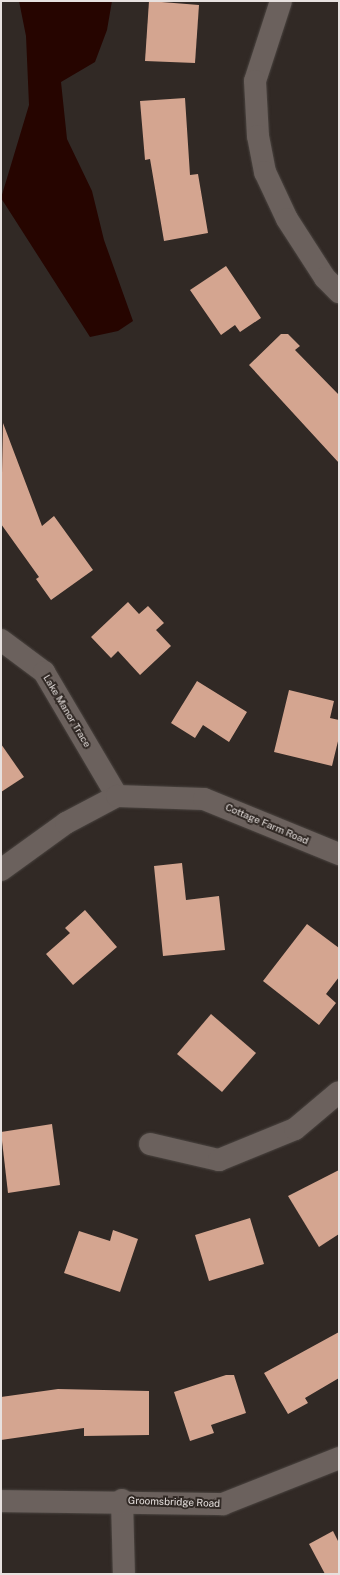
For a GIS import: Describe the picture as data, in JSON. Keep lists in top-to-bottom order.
{
  "streets": {
    "street": ["Lake Manor Trace", "Cottage Farm Road", "Groomsbridge Road"]
  },
  "crossings": [
    ["Lake Manor Trace", "Cottage Farm Road"]
  ]
}
